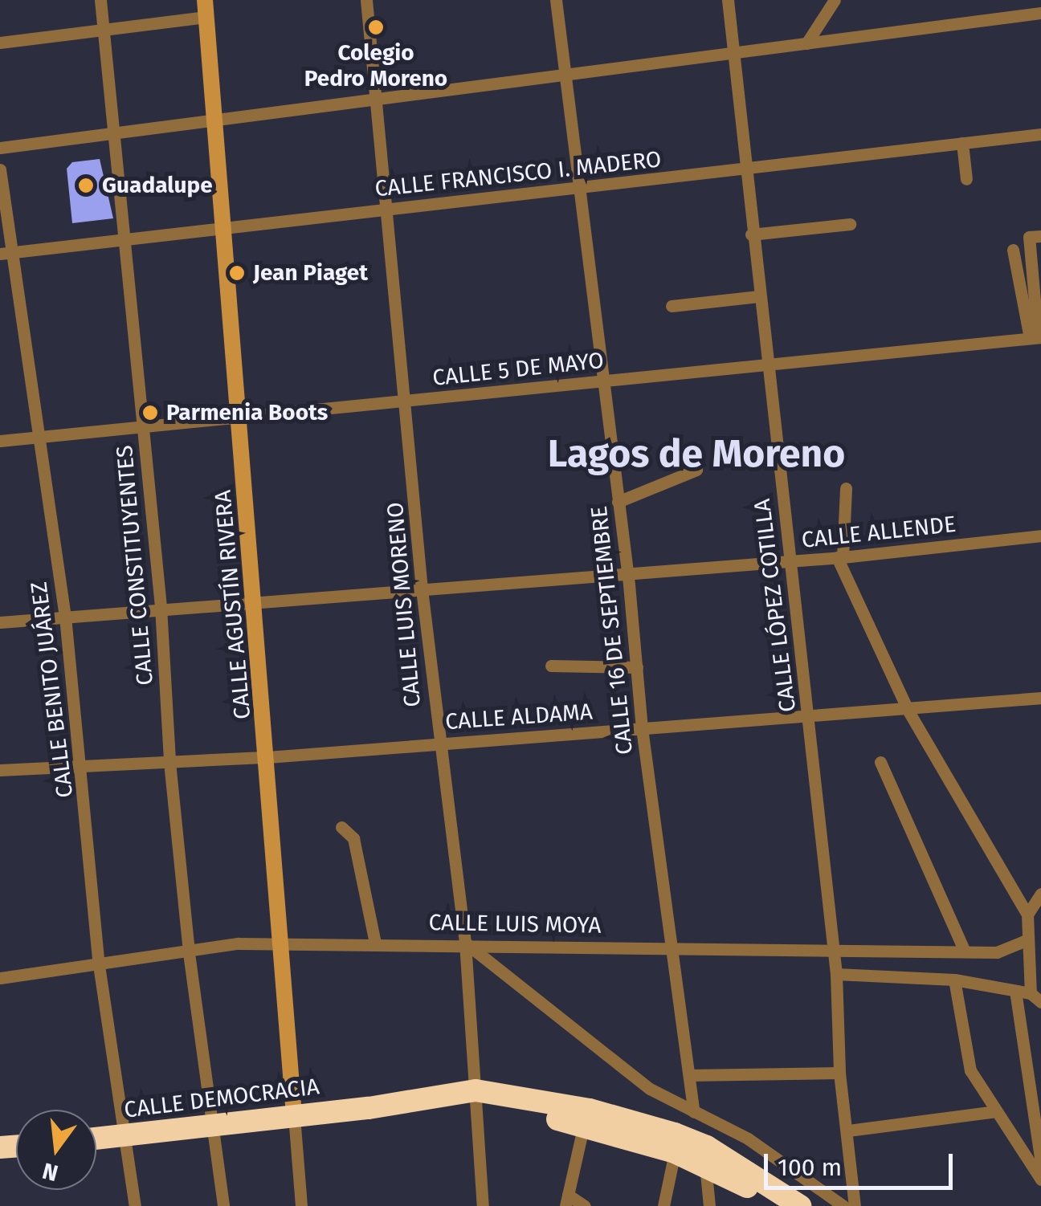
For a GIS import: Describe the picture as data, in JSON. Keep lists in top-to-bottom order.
{
  "streets": {
    "highway": ["CALLE DEMOCRACIA"],
    "main road": ["CALLE AGUSTÍN RIVERA"],
    "street": [
      "CALLE FRANCISCO I. MADERO",
      "CALLE 5 DE MAYO",
      "CALLE ALLENDE",
      "CALLE CONSTITUYENTES",
      "CALLE LUIS MORENO",
      "CALLE LÓPEZ COTILLA",
      "CALLE 16 DE SEPTIEMBRE",
      "CALLE BENITO JUÁREZ",
      "CALLE ALDAMA",
      "CALLE LUIS MOYA"
    ]
  },
  "crossings": [
    ["CALLE FRANCISCO I. MADERO", "CALLE CONSTITUYENTES"],
    ["CALLE FRANCISCO I. MADERO", "CALLE AGUSTÍN RIVERA"],
    ["CALLE FRANCISCO I. MADERO", "CALLE LUIS MORENO"],
    ["CALLE FRANCISCO I. MADERO", "CALLE LÓPEZ COTILLA"],
    ["CALLE FRANCISCO I. MADERO", "CALLE 16 DE SEPTIEMBRE"],
    ["CALLE FRANCISCO I. MADERO", "CALLE BENITO JUÁREZ"],
    ["CALLE 5 DE MAYO", "CALLE CONSTITUYENTES"],
    ["CALLE 5 DE MAYO", "CALLE AGUSTÍN RIVERA"],
    ["CALLE 5 DE MAYO", "CALLE LUIS MORENO"],
    ["CALLE 5 DE MAYO", "CALLE LÓPEZ COTILLA"],
    ["CALLE 5 DE MAYO", "CALLE 16 DE SEPTIEMBRE"],
    ["CALLE 5 DE MAYO", "CALLE BENITO JUÁREZ"],
    ["CALLE ALLENDE", "CALLE CONSTITUYENTES"],
    ["CALLE ALLENDE", "CALLE AGUSTÍN RIVERA"],
    ["CALLE ALLENDE", "CALLE LUIS MORENO"],
    ["CALLE ALLENDE", "CALLE LÓPEZ COTILLA"],
    ["CALLE ALLENDE", "CALLE 16 DE SEPTIEMBRE"],
    ["CALLE ALLENDE", "CALLE BENITO JUÁREZ"],
    ["CALLE CONSTITUYENTES", "CALLE ALDAMA"],
    ["CALLE CONSTITUYENTES", "CALLE LUIS MOYA"],
    ["CALLE CONSTITUYENTES", "CALLE DEMOCRACIA"],
    ["CALLE AGUSTÍN RIVERA", "CALLE ALDAMA"],
    ["CALLE AGUSTÍN RIVERA", "CALLE LUIS MOYA"],
    ["CALLE AGUSTÍN RIVERA", "CALLE DEMOCRACIA"],
    ["CALLE LUIS MORENO", "CALLE ALDAMA"],
    ["CALLE LUIS MORENO", "CALLE LUIS MOYA"],
    ["CALLE LUIS MORENO", "CALLE DEMOCRACIA"],
    ["CALLE LÓPEZ COTILLA", "CALLE ALDAMA"],
    ["CALLE LÓPEZ COTILLA", "CALLE LUIS MOYA"],
    ["CALLE 16 DE SEPTIEMBRE", "CALLE ALDAMA"],
    ["CALLE 16 DE SEPTIEMBRE", "CALLE LUIS MOYA"],
    ["CALLE BENITO JUÁREZ", "CALLE ALDAMA"],
    ["CALLE BENITO JUÁREZ", "CALLE LUIS MOYA"],
    ["CALLE BENITO JUÁREZ", "CALLE DEMOCRACIA"]
  ],
  "districts": ["Lagos de Moreno"],
  "places": [
    "Colegio Pedro Moreno",
    "Guadalupe",
    "Jean Piaget",
    "Parmenia Boots"
  ],
  "scale_bar": "100 m",
  "north": "bottom"
}
